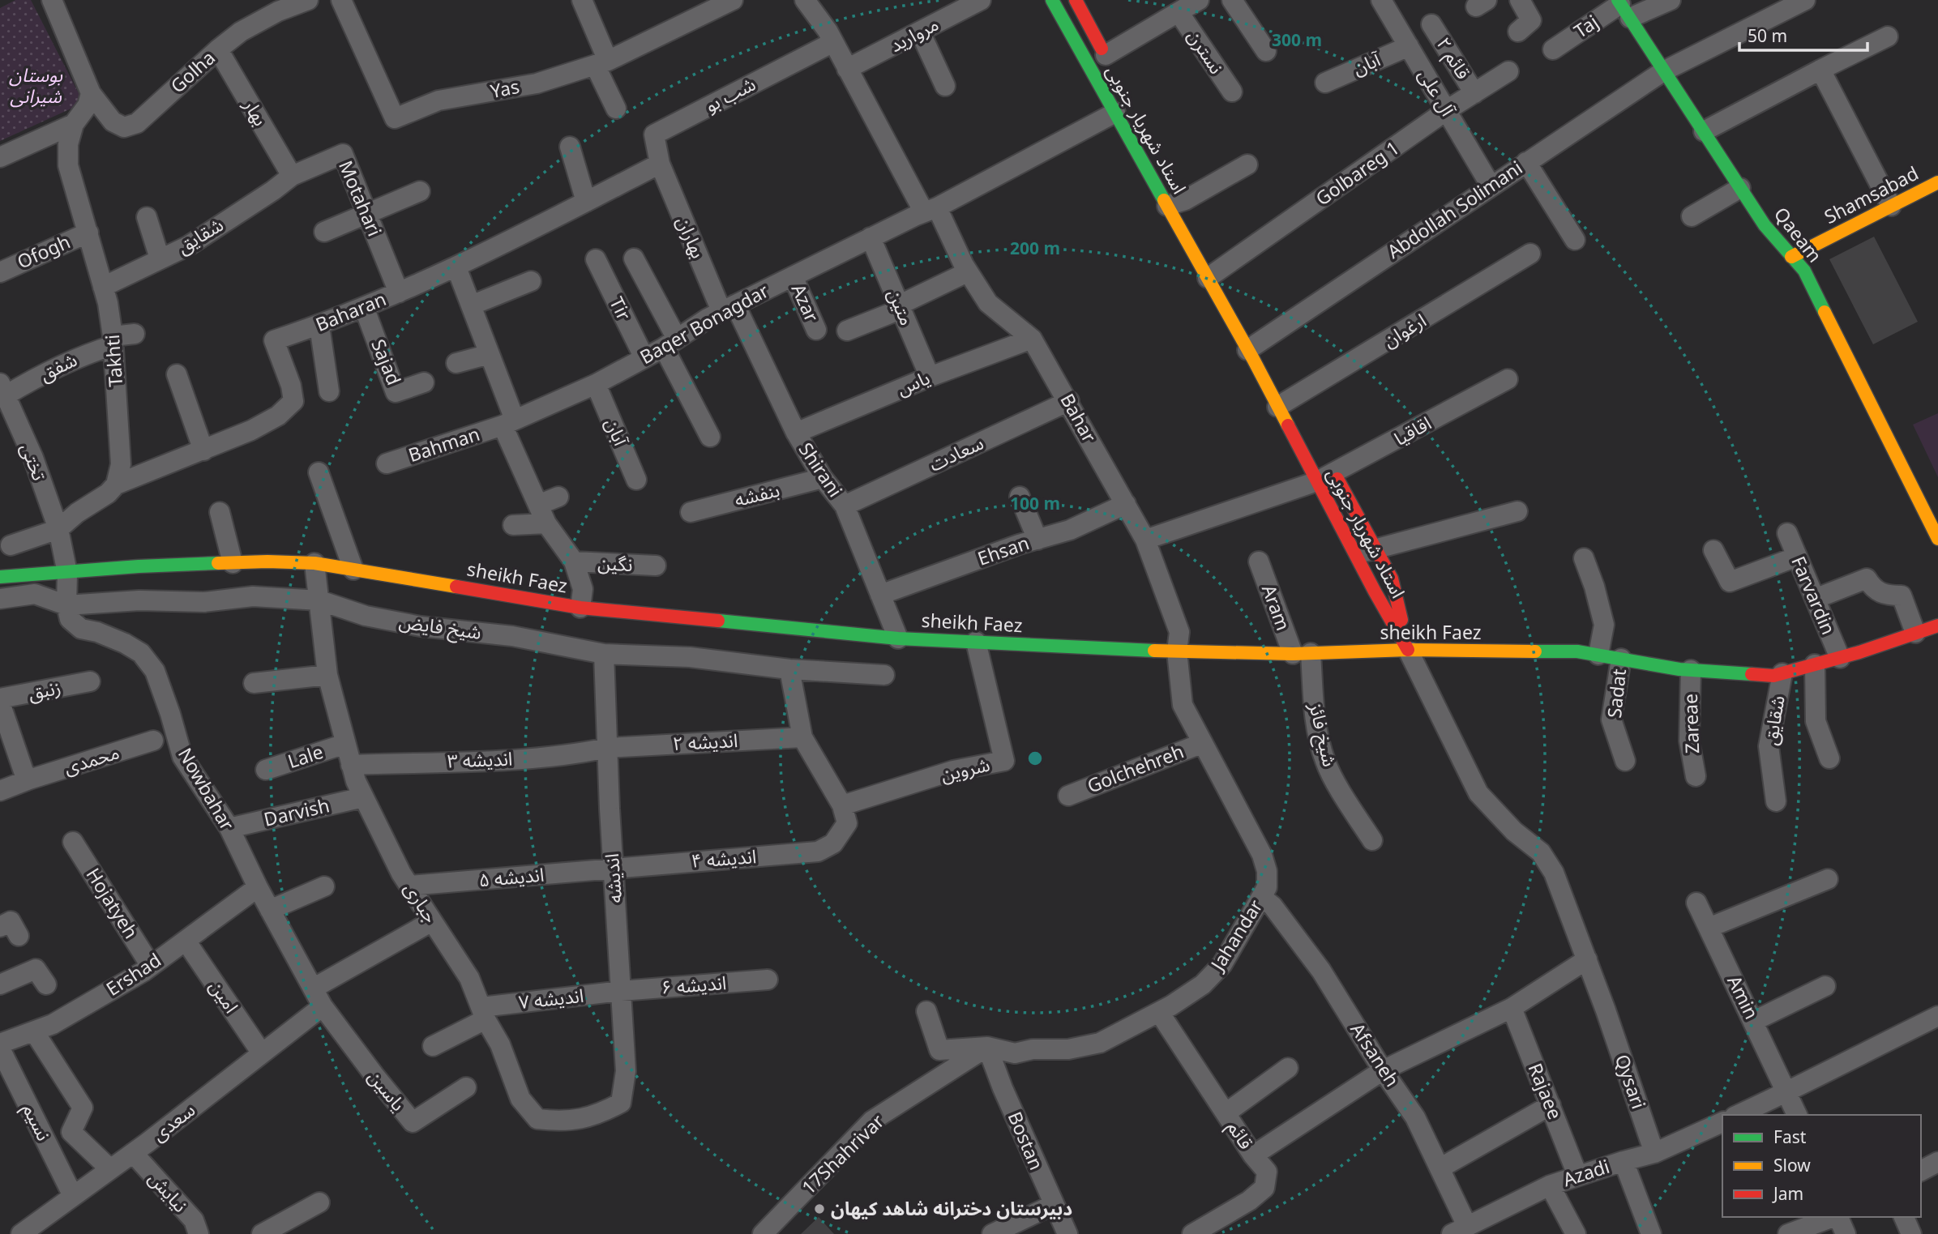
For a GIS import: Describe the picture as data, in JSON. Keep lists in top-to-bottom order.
{
  "streets": {
    "street": [
      "Taj",
      "مروارید",
      "نسترن",
      "قائم ۲",
      "آبان",
      "Golha",
      "Yas",
      "آل علی",
      "شب بو",
      "بهار",
      "استاد شهریار جنوبی",
      "Golbareg 1",
      "Shamsabad",
      "Motahari",
      "Abdollah Solimani",
      "Qaeam",
      "شقایق",
      "بهاران",
      "Ofogh",
      "Azar",
      "متین",
      "Tir",
      "Baharan",
      "Baqer Bonagdar",
      "ارغوان",
      "Takhti",
      "Sajad",
      "شفق",
      "یاس",
      "Bahar",
      "اقاقیا",
      "Bahman",
      "سعادت",
      "تختی",
      "Shirani",
      "بنفشه",
      "Ehsan",
      "نگین",
      "sheikh Faez",
      "Farvardin",
      "Aram",
      "شیخ فایض",
      "زنبق",
      "Sadat",
      "Zareae",
      "شیخ فائز",
      "اندیشه ۲",
      "Lale",
      "محمدی",
      "اندیشه ۳",
      "Golchehreh",
      "شروین",
      "Nowbahar",
      "Darvish",
      "اندیشه ۴",
      "اندیشه ۵",
      "اندیشه",
      "جباری",
      "Hojatyeh",
      "Jahandar",
      "Ershad",
      "اندیشه ۶",
      "امین",
      "Amin",
      "اندیشه ۷",
      "Afsaneh",
      "Qysari",
      "یاسین",
      "Rajaee",
      "نسیم",
      "سعدی",
      "قائم",
      "Bostan",
      "17Shahrivar",
      "Azadi",
      "نیایش"
    ]
  },
  "crossings": [
    ["Taj", "Qaeam"],
    ["قائم ۲", "Golbareg 1"],
    ["آبان", "آل علی"],
    ["آبان", "Baqer Bonagdar"],
    ["Golha", "بهار"],
    ["Golha", "Takhti"],
    ["آل علی", "Golbareg 1"],
    ["آل علی", "Abdollah Solimani"],
    ["شب بو", "بهاران"],
    ["شب بو", "Baharan"],
    ["بهار", "Motahari"],
    ["بهار", "شقایق"],
    ["استاد شهریار جنوبی", "Golbareg 1"],
    ["استاد شهریار جنوبی", "Abdollah Solimani"],
    ["استاد شهریار جنوبی", "Baqer Bonagdar"],
    ["استاد شهریار جنوبی", "ارغوان"],
    ["استاد شهریار جنوبی", "اقاقیا"],
    ["استاد شهریار جنوبی", "sheikh Faez"],
    ["استاد شهریار جنوبی", "Qysari"],
    ["Shamsabad", "Qaeam"],
    ["Motahari", "شقایق"],
    ["Motahari", "Baharan"],
    ["Abdollah Solimani", "Qaeam"],
    ["شقایق", "Takhti"],
    ["شقایق", "sheikh Faez"],
    ["بهاران", "Baharan"],
    ["بهاران", "Baqer Bonagdar"],
    ["بهاران", "Shirani"],
    ["Ofogh", "Takhti"],
    ["Azar", "Baqer Bonagdar"],
    ["متین", "Baqer Bonagdar"],
    ["متین", "یاس"],
    ["Tir", "Baqer Bonagdar"],
    ["Baharan", "Takhti"],
    ["Baharan", "Sajad"],
    ["Baqer Bonagdar", "Bahar"],
    ["Baqer Bonagdar", "Bahman"],
    ["Baqer Bonagdar", "Shirani"],
    ["Takhti", "شفق"],
    ["شفق", "تختی"],
    ["یاس", "Bahar"],
    ["یاس", "Shirani"],
    ["Bahar", "اقاقیا"],
    ["Bahar", "سعادت"],
    ["Bahar", "Ehsan"],
    ["Bahar", "sheikh Faez"],
    ["Bahar", "Jahandar"],
    ["سعادت", "Shirani"],
    ["Shirani", "بنفشه"],
    ["Shirani", "Ehsan"],
    ["Shirani", "sheikh Faez"],
    ["sheikh Faez", "Farvardin"],
    ["sheikh Faez", "Aram"],
    ["sheikh Faez", "Sadat"],
    ["sheikh Faez", "Zareae"],
    ["sheikh Faez", "شیخ فائز"],
    ["sheikh Faez", "شروین"],
    ["sheikh Faez", "جباری"],
    ["sheikh Faez", "Jahandar"],
    ["sheikh Faez", "Qysari"],
    ["Aram", "شیخ فائز"],
    ["شیخ فایض", "Nowbahar"],
    ["شیخ فایض", "اندیشه"],
    ["شیخ فایض", "جباری"],
    ["اندیشه ۲", "اندیشه ۳"],
    ["اندیشه ۲", "اندیشه"],
    ["Lale", "جباری"],
    ["اندیشه ۳", "اندیشه"],
    ["اندیشه ۳", "جباری"],
    ["Golchehreh", "Jahandar"],
    ["شروین", "اندیشه ۴"],
    ["Nowbahar", "Darvish"],
    ["Nowbahar", "Ershad"],
    ["Nowbahar", "یاسین"],
    ["Nowbahar", "سعدی"],
    ["Darvish", "جباری"],
    ["اندیشه ۴", "اندیشه ۵"],
    ["اندیشه ۴", "اندیشه"],
    ["اندیشه ۵", "اندیشه"],
    ["اندیشه ۵", "جباری"],
    ["اندیشه", "جباری"],
    ["اندیشه", "اندیشه ۶"],
    ["اندیشه", "اندیشه ۷"],
    ["جباری", "اندیشه ۷"],
    ["Hojatyeh", "Ershad"],
    ["Jahandar", "Afsaneh"],
    ["Jahandar", "قائم"],
    ["Jahandar", "Bostan"],
    ["Jahandar", "17Shahrivar"],
    ["Ershad", "امین"],
    ["اندیشه ۶", "اندیشه ۷"],
    ["امین", "سعدی"],
    ["Afsaneh", "Azadi"],
    ["Qysari", "Azadi"],
    ["یاسین", "سعدی"],
    ["Rajaee", "Azadi"],
    ["نسیم", "سعدی"],
    ["سعدی", "نیایش"],
    ["Bostan", "17Shahrivar"]
  ],
  "parks": ["بوستان شیرانی"],
  "places": ["دبیرستان دخترانه شاهد کیهان"],
  "legend": ["Fast", "Slow", "Jam"],
  "scale_bar": "50 m",
  "rings": ["300 m", "200 m", "100 m"]
}
